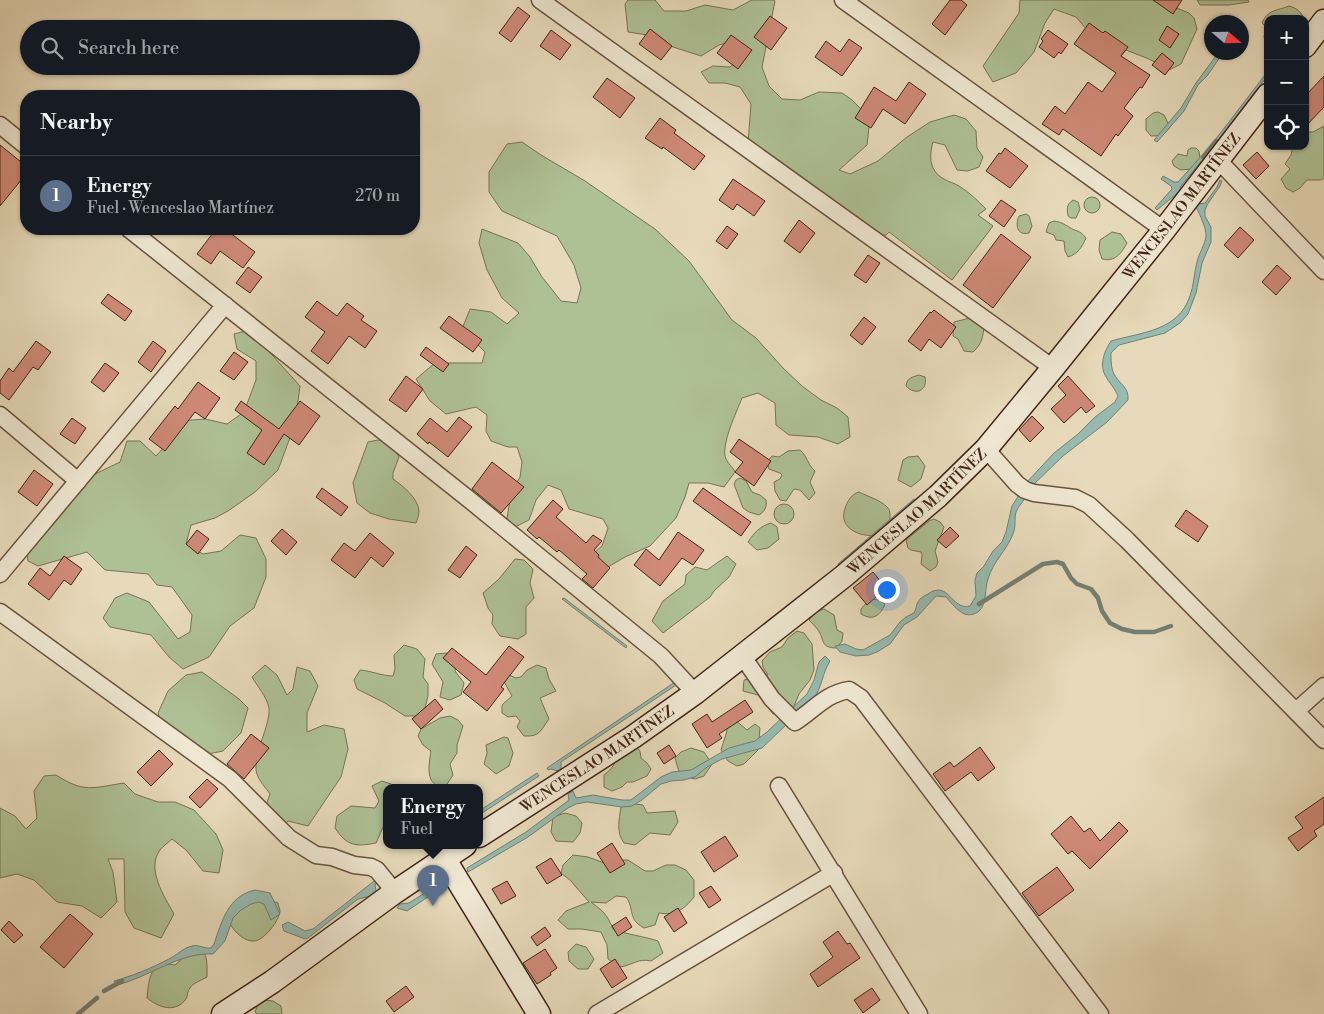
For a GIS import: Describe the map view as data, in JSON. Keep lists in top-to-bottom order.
{
  "streets": {
    "main road": ["WENCESLAO MARTÍNEZ"]
  },
  "north": "right",
  "page": {
    "map_buttons": ["+", "−"],
    "search": "Search here",
    "heading": "Nearby",
    "list": [
      {
        "mark": "1",
        "name": "Energy",
        "note": "Fuel · Wenceslao Martínez",
        "value": "270 m"
      }
    ],
    "popup": ["Energy", "Fuel"],
    "pins": "1"
  }
}
